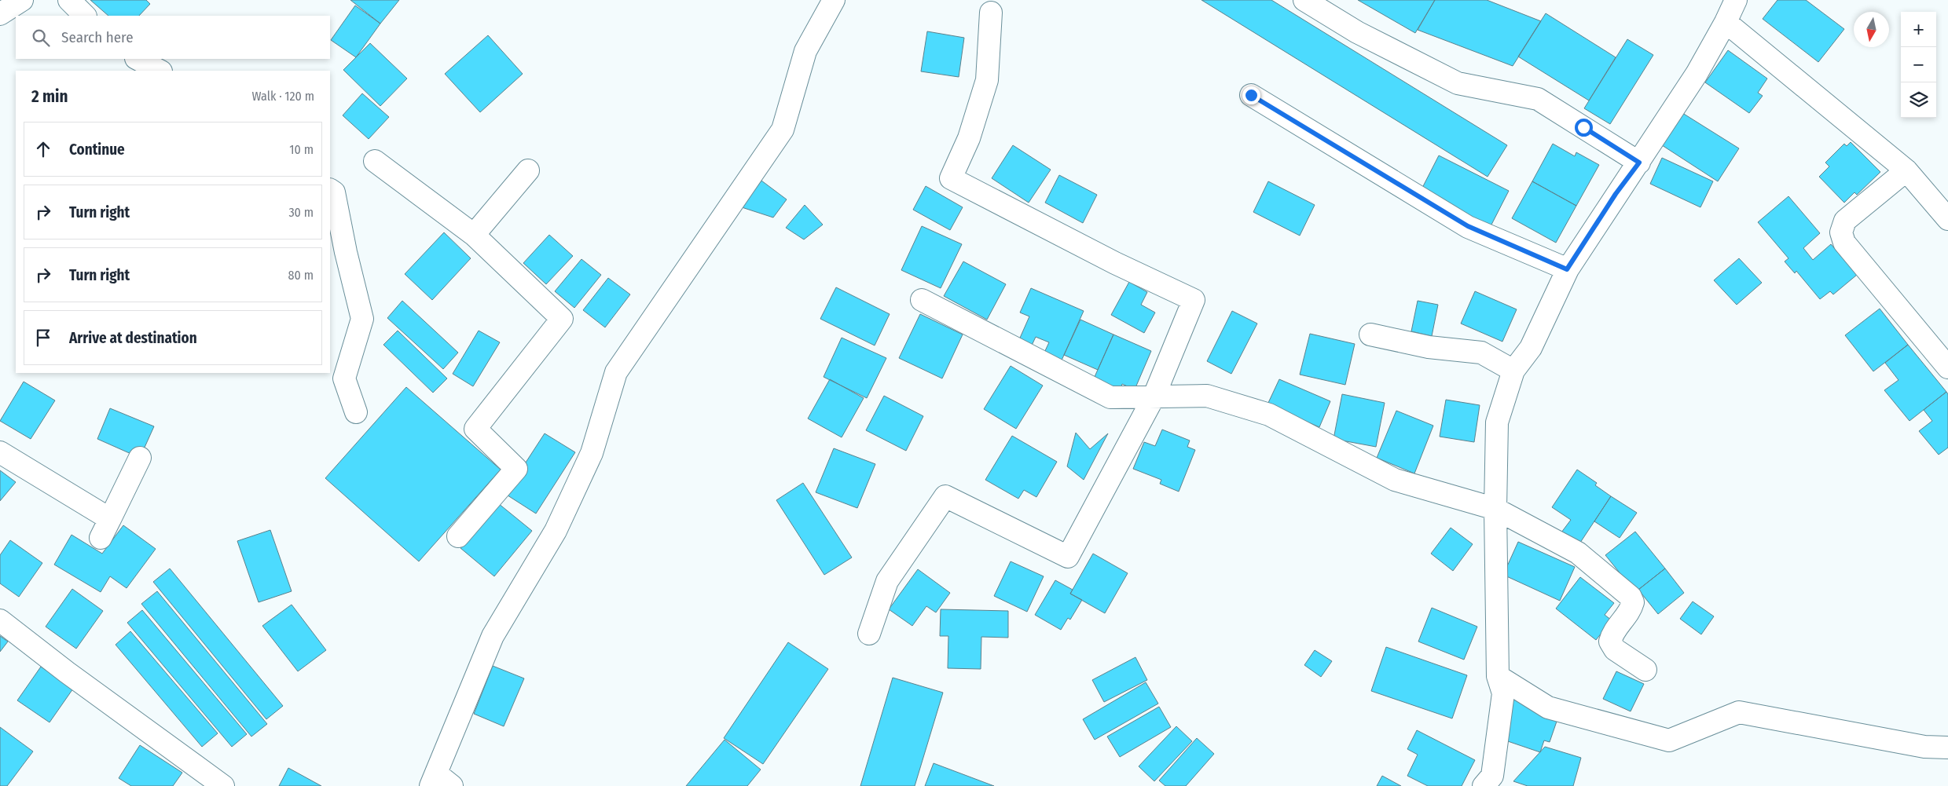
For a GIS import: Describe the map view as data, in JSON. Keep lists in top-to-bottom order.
{
  "north": "bottom",
  "page": {
    "map_buttons": ["+", "−"],
    "search": "Search here",
    "heading": ["2 min", "Walk · 120 m"],
    "list": [
      ["Continue", "10 m"],
      ["Turn right", "30 m"],
      ["Turn right", "80 m"],
      "Arrive at destination"
    ]
  }
}
